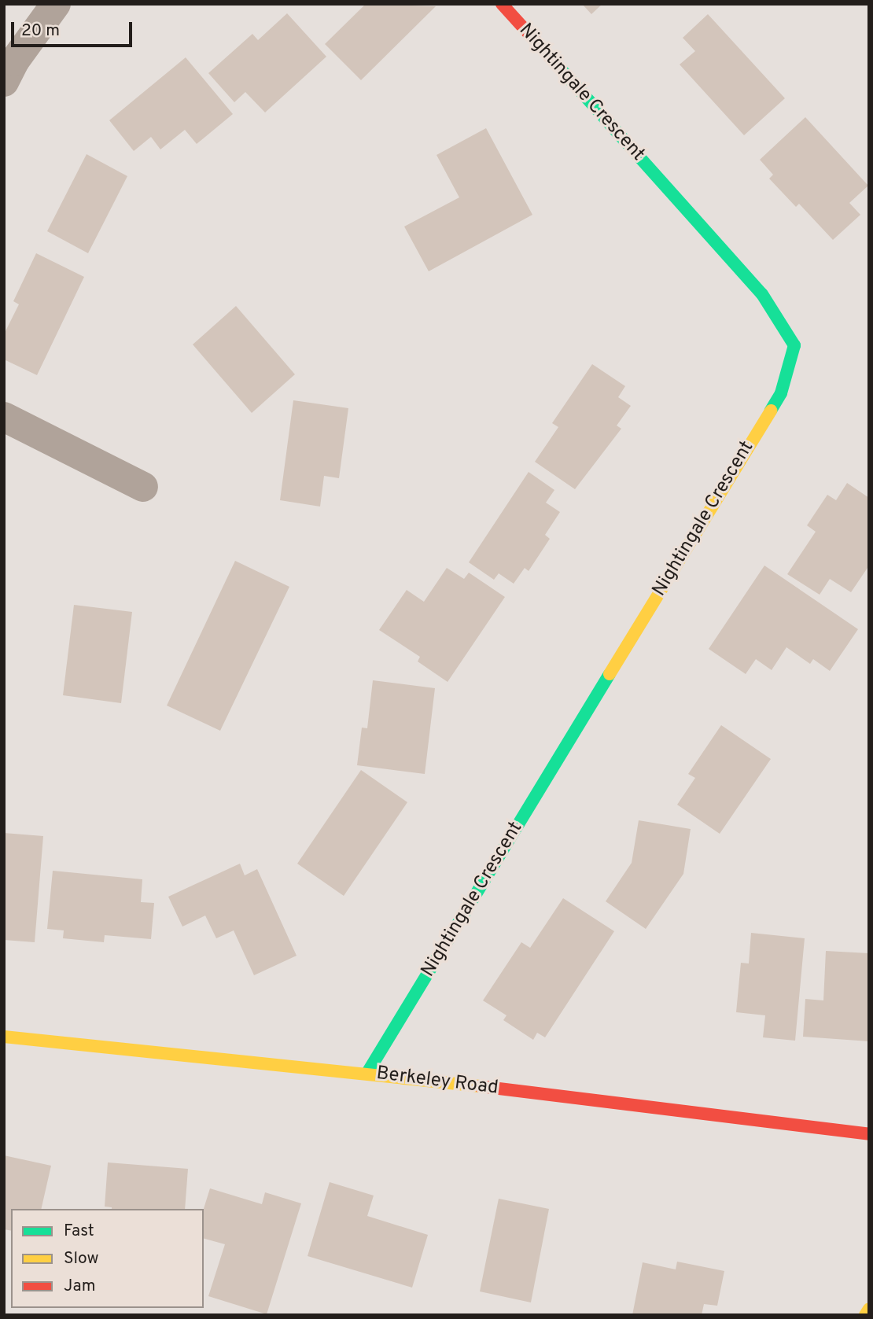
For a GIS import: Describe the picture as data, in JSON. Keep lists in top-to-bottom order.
{
  "streets": {
    "street": ["Nightingale Crescent", "Berkeley Road"]
  },
  "crossings": [
    ["Nightingale Crescent", "Berkeley Road"]
  ],
  "legend": ["Fast", "Slow", "Jam"],
  "scale_bar": "20 m"
}
